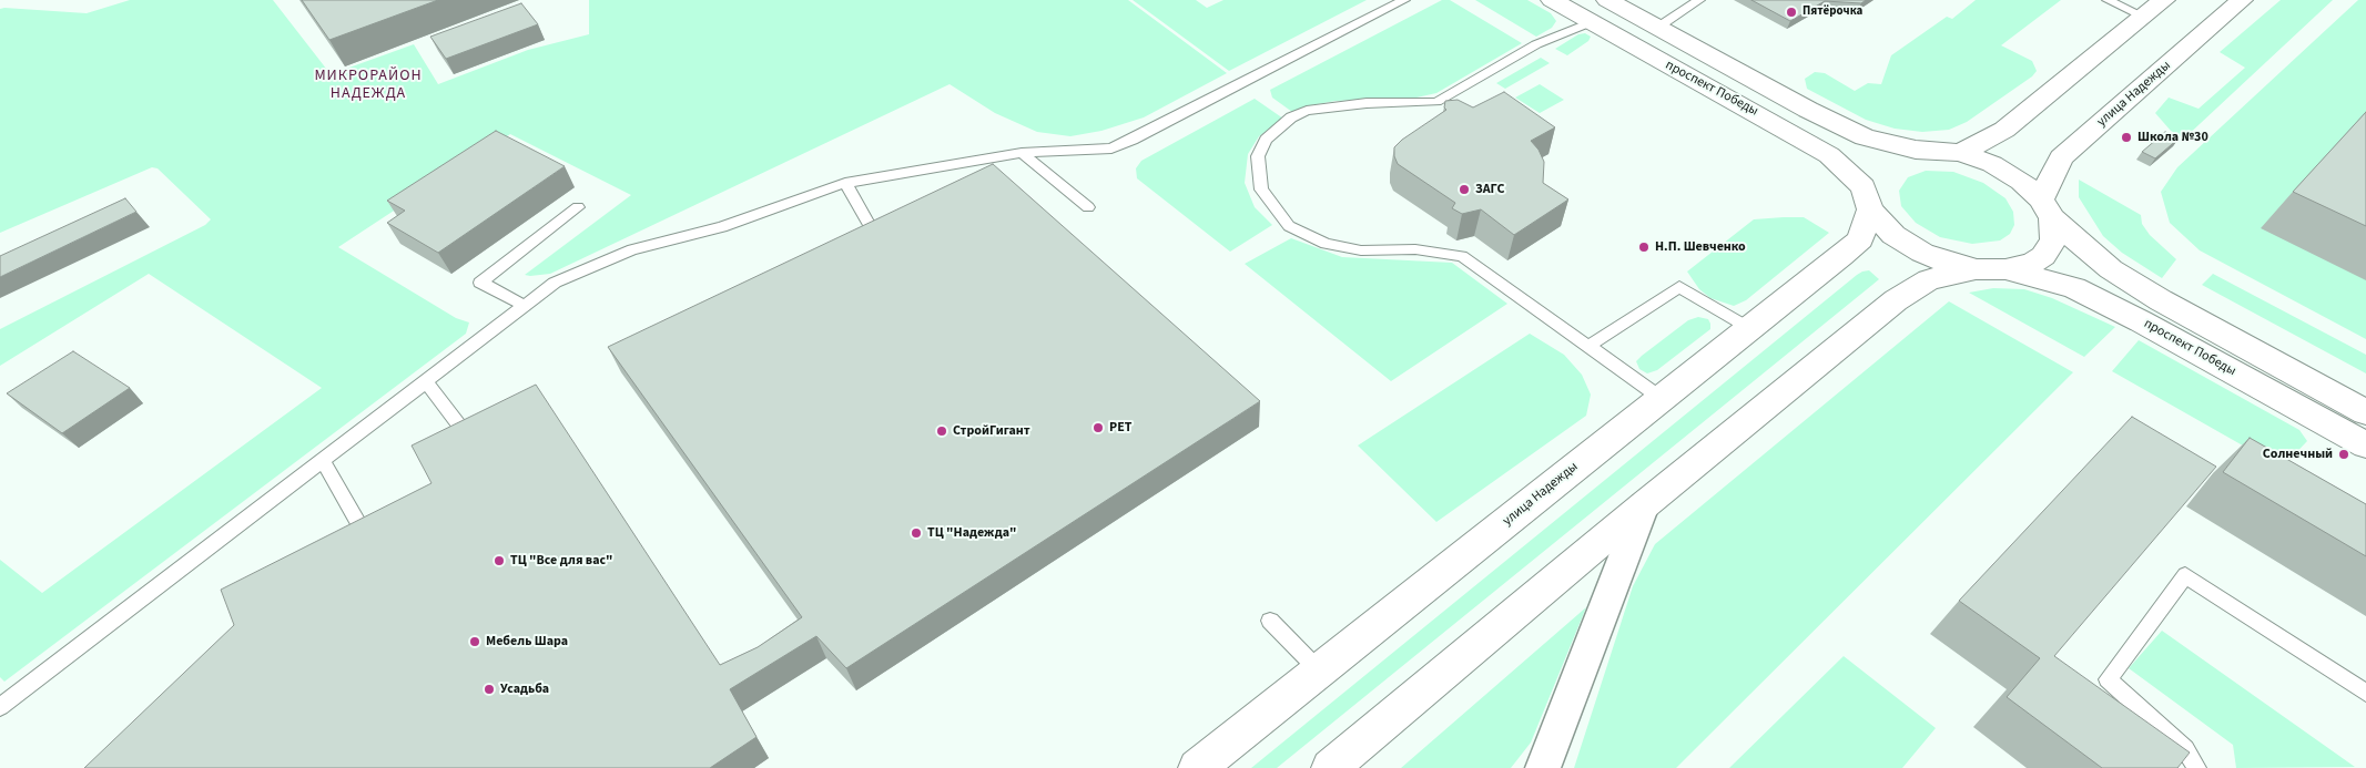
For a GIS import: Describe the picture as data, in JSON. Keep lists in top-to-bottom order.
{
  "streets": {
    "main road": ["проспект Победы", "улица Надежды"]
  },
  "crossings": [
    ["проспект Победы", "улица Надежды"]
  ],
  "districts": ["МИКРОРАЙОН НАДЕЖДА"],
  "places": [
    "Пятёрочка",
    "Школа №30",
    "ЗАГС",
    "Н.П. Шевченко",
    "РЕТ",
    "СтройГигант",
    "Солнечный",
    "ТЦ \"Надежда\"",
    "ТЦ \"Все для вас\"",
    "Мебель Шара",
    "Усадьба"
  ]
}
